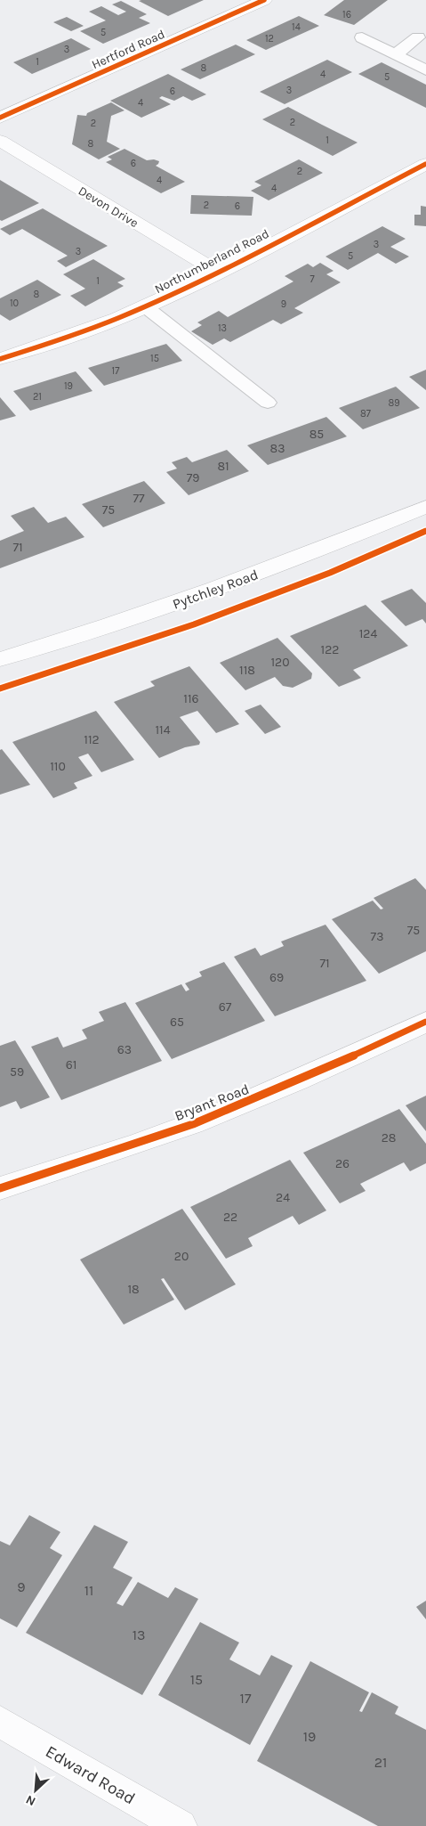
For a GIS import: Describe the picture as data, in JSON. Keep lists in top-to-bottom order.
{
  "streets": {
    "street": [
      "Hertford Road",
      "Devon Drive",
      "Northumberland Road",
      "Pytchley Road",
      "Bryant Road",
      "Edward Road"
    ]
  },
  "crossings": [
    ["Devon Drive", "Northumberland Road"]
  ],
  "house_numbers": [
    "16",
    "14",
    "5",
    "12",
    "3",
    "1",
    "8",
    "4",
    "5",
    "3",
    "6",
    "4",
    "2",
    "2",
    "1",
    "8",
    "6",
    "2",
    "4",
    "4",
    "2",
    "6",
    "3",
    "3",
    "5",
    "7",
    "1",
    "8",
    "10",
    "9",
    "13",
    "15",
    "17",
    "19",
    "21",
    "89",
    "87",
    "85",
    "83",
    "81",
    "79",
    "77",
    "75",
    "71",
    "124",
    "122",
    "120",
    "118",
    "116",
    "114",
    "112",
    "110",
    "75",
    "73",
    "71",
    "69",
    "67",
    "65",
    "63",
    "61",
    "59",
    "28",
    "26",
    "24",
    "22",
    "20",
    "18",
    "9",
    "11",
    "13",
    "15",
    "17",
    "19",
    "21"
  ],
  "north": "bottom left"
}
